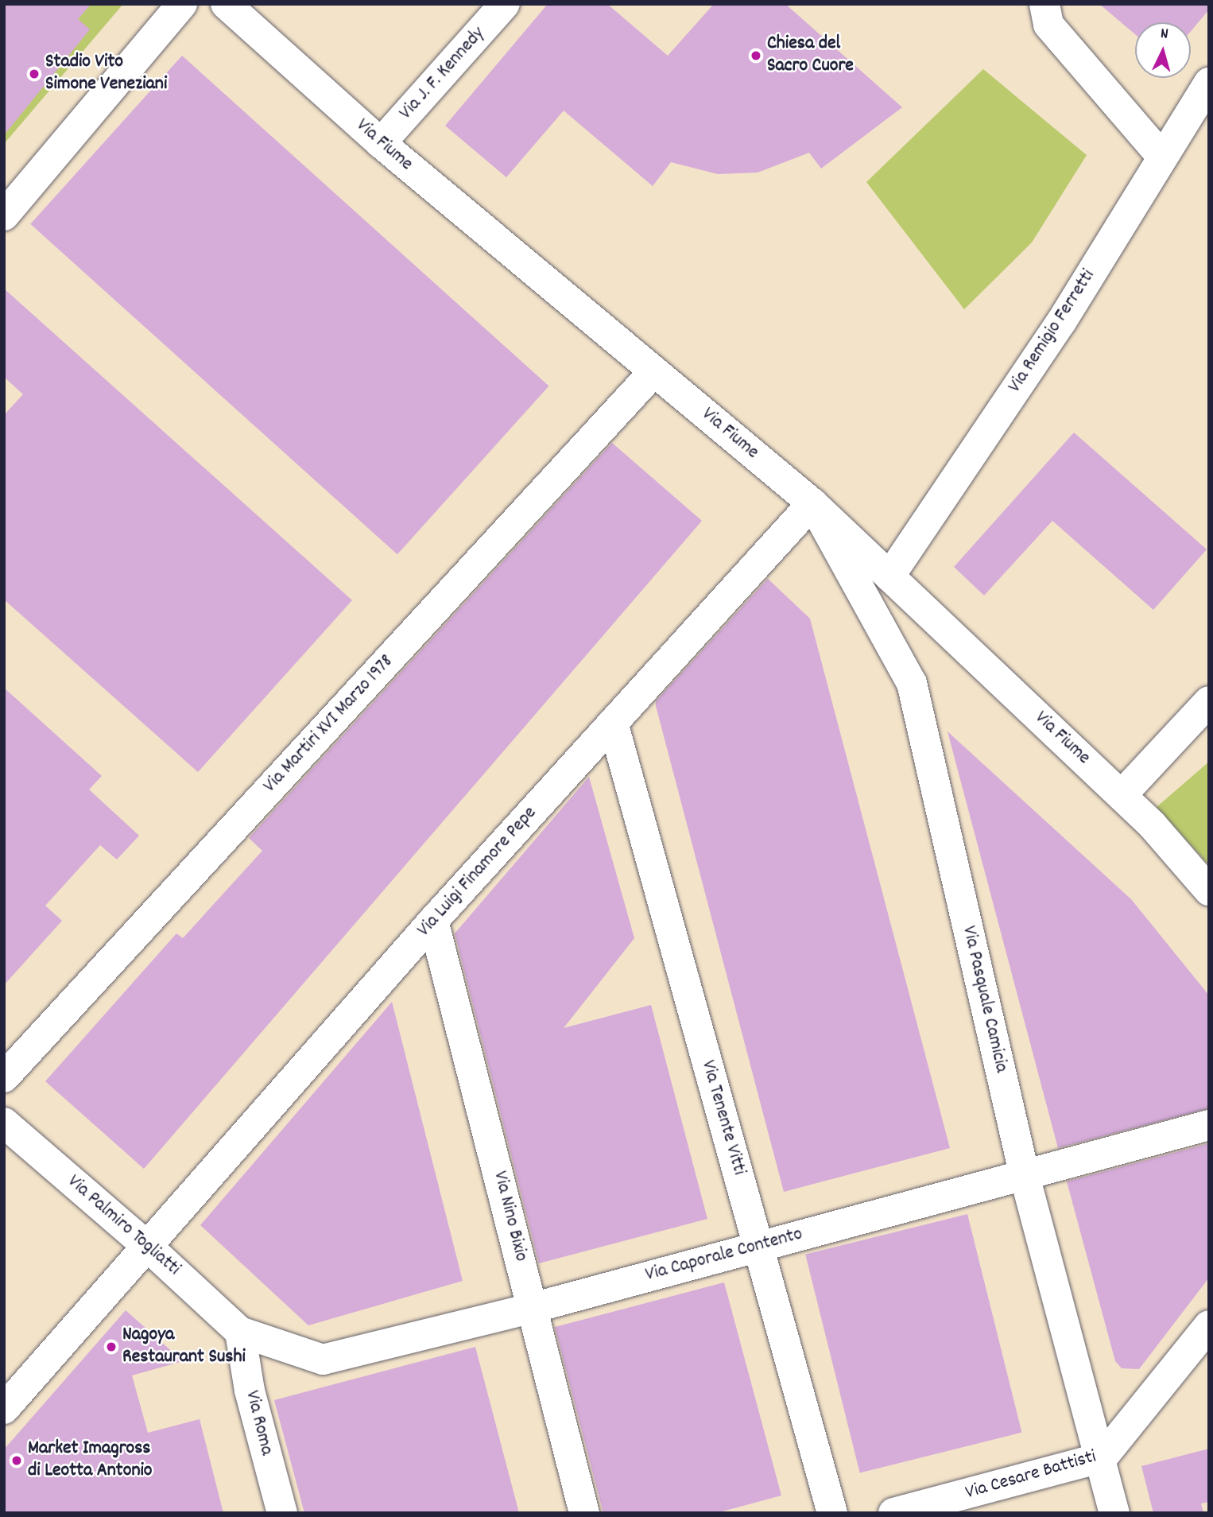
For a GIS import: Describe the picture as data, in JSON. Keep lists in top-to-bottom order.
{
  "streets": {
    "street": [
      "Via J. F. Kennedy",
      "Via Fiume",
      "Via Remigio Ferretti",
      "Via Martiri XVI Marzo 1978",
      "Via Luigi Finamore Pepe",
      "Via Pasquale Camicia",
      "Via Tenente Vitti",
      "Via Nino Bixio",
      "Via Palmiro Togliatti",
      "Via Caporale Contento",
      "Via Roma",
      "Via Cesare Battisti"
    ]
  },
  "crossings": [
    ["Via J. F. Kennedy", "Via Fiume"],
    ["Via Fiume", "Via Remigio Ferretti"],
    ["Via Fiume", "Via Martiri XVI Marzo 1978"],
    ["Via Fiume", "Via Luigi Finamore Pepe"],
    ["Via Fiume", "Via Pasquale Camicia"],
    ["Via Luigi Finamore Pepe", "Via Pasquale Camicia"],
    ["Via Luigi Finamore Pepe", "Via Tenente Vitti"],
    ["Via Luigi Finamore Pepe", "Via Nino Bixio"],
    ["Via Luigi Finamore Pepe", "Via Palmiro Togliatti"],
    ["Via Pasquale Camicia", "Via Caporale Contento"],
    ["Via Pasquale Camicia", "Via Cesare Battisti"],
    ["Via Tenente Vitti", "Via Caporale Contento"],
    ["Via Nino Bixio", "Via Caporale Contento"],
    ["Via Palmiro Togliatti", "Via Caporale Contento"],
    ["Via Palmiro Togliatti", "Via Roma"],
    ["Via Caporale Contento", "Via Roma"]
  ],
  "places": [
    "Chiesa del Sacro Cuore",
    "Stadio Vito Simone Veneziani",
    "Nagoya Restaurant Sushi",
    "Market Imagross di Leotta Antonio"
  ],
  "north": "top"
}
